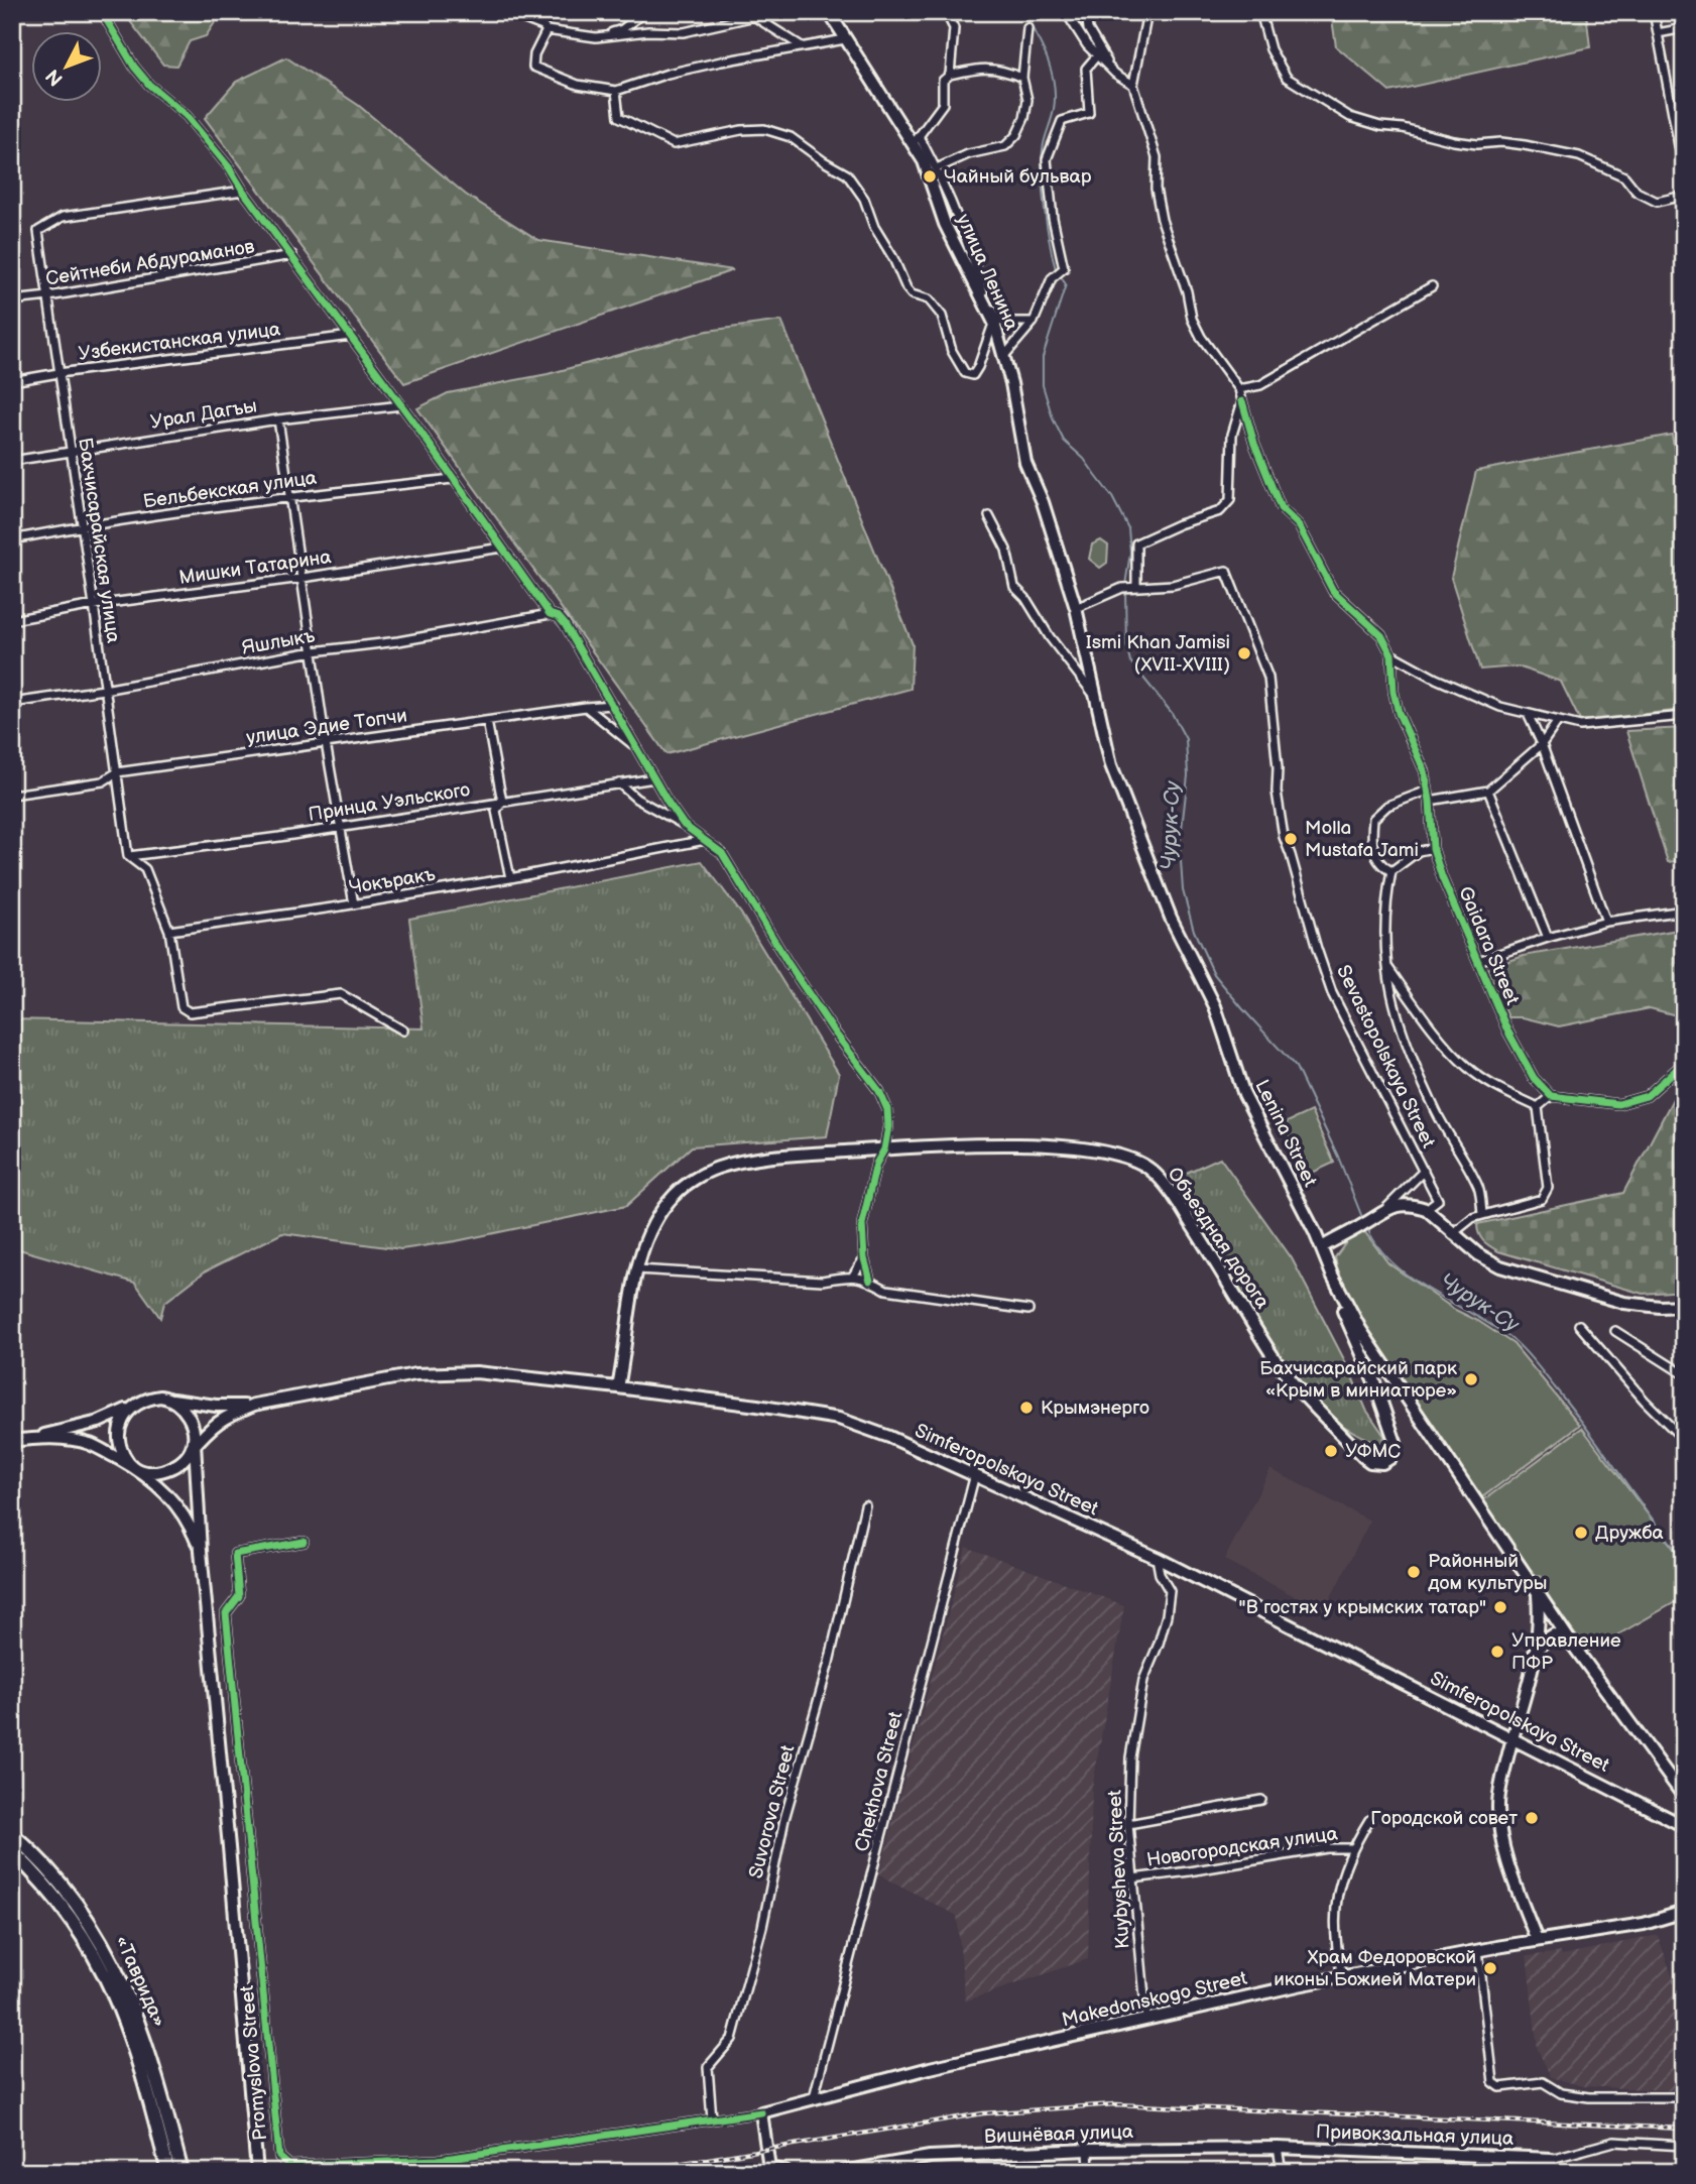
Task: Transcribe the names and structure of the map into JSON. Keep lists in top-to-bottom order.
{
  "streets": {
    "highway": ["«Таврида»"],
    "main road": [
      "улица Ленина",
      "Lenina Street",
      "Объездная дорога",
      "Simferopolskaya Street",
      "Makedonskogo Street",
      "Вишнёвая улица",
      "Привокзальная улица"
    ],
    "street": [
      "Сейтнеби Абдураманов",
      "Узбекистанская улица",
      "Урал Дагъы",
      "Бельбекская улица",
      "Бахчисарайская улица",
      "Мишки Татарина",
      "Яшлыкъ",
      "улица Эдие Топчи",
      "Принца Уэльского",
      "Чокъракъ",
      "Gaidara Street",
      "Sevastopolskaya Street",
      "Chekhova Street",
      "Suvorova Street",
      "Новогородская улица",
      "Kuybysheva Street",
      "Promyslova Street"
    ]
  },
  "crossings": [
    ["Сейтнеби Абдураманов", "Бахчисарайская улица"],
    ["улица Ленина", "Sevastopolskaya Street"],
    ["улица Ленина", "Lenina Street"],
    ["Узбекистанская улица", "Бахчисарайская улица"],
    ["Урал Дагъы", "Бахчисарайская улица"],
    ["Бельбекская улица", "Бахчисарайская улица"],
    ["Бахчисарайская улица", "Мишки Татарина"],
    ["Бахчисарайская улица", "Яшлыкъ"],
    ["Бахчисарайская улица", "улица Эдие Топчи"],
    ["Бахчисарайская улица", "Принца Уэльского"],
    ["Sevastopolskaya Street", "Lenina Street"],
    ["Lenina Street", "Объездная дорога"],
    ["Объездная дорога", "Simferopolskaya Street"],
    ["Simferopolskaya Street", "Chekhova Street"],
    ["Simferopolskaya Street", "Kuybysheva Street"],
    ["Chekhova Street", "Makedonskogo Street"],
    ["Suvorova Street", "Promyslova Street"],
    ["Новогородская улица", "Kuybysheva Street"],
    ["Новогородская улица", "Makedonskogo Street"],
    ["Kuybysheva Street", "Makedonskogo Street"],
    ["Makedonskogo Street", "Promyslova Street"],
    ["Вишнёвая улица", "Привокзальная улица"]
  ],
  "water": ["Чурук-Су"],
  "places": [
    "Чайный бульвар",
    "Ismi Khan Jamisi (XVII-XVIII)",
    "Molla Mustafa Jami",
    "Бахчисарайский парк «Крым в миниатюре»",
    "Крымэнерго",
    "УФМС",
    "Дружба",
    "Районный дом культуры",
    "\"В гостях у крымских татар\"",
    "Управление ПФР",
    "Городской совет",
    "Xрам Федоровской иконы Божией Матери"
  ],
  "north": "bottom left"
}
